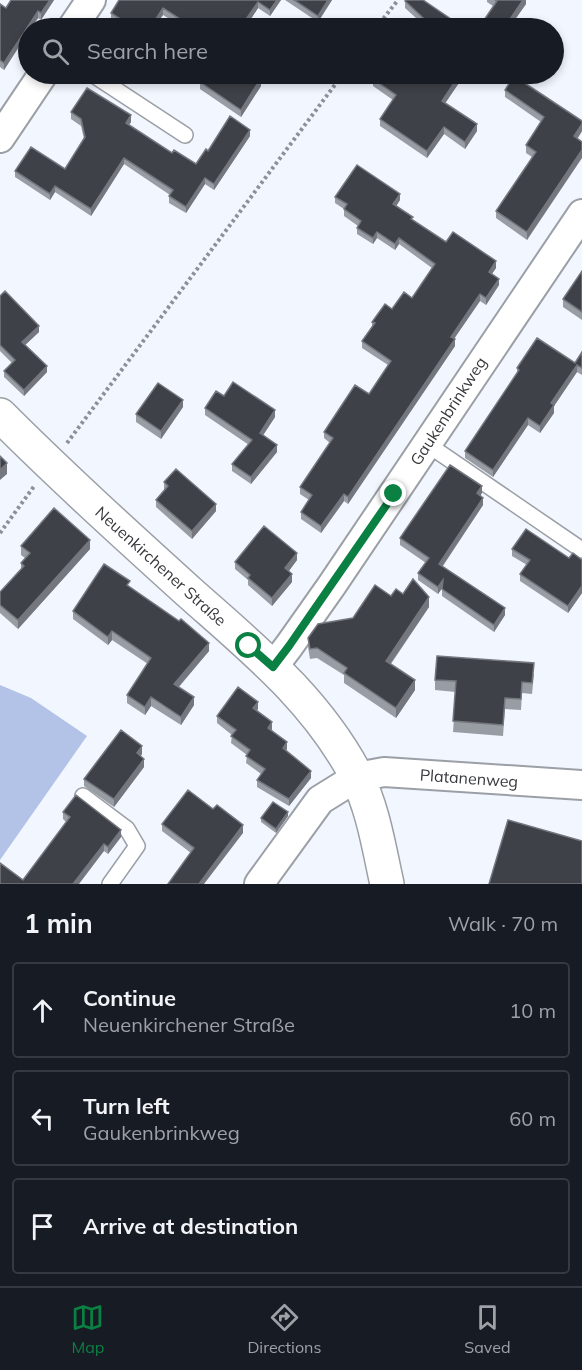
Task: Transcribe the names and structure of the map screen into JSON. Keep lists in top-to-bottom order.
{
  "streets": {
    "main road": ["Neuenkirchener Straße"],
    "street": ["Gaukenbrinkweg", "Platanenweg"]
  },
  "crossings": [
    ["Gaukenbrinkweg", "Neuenkirchener Straße"],
    ["Neuenkirchener Straße", "Platanenweg"]
  ],
  "page": {
    "search": "Search here",
    "heading": ["1 min", "Walk · 70 m"],
    "list": [
      ["Continue", "Neuenkirchener Straße", "10 m"],
      ["Turn left", "Gaukenbrinkweg", "60 m"],
      "Arrive at destination"
    ],
    "nav": ["Map", "Directions", "Saved"]
  }
}
